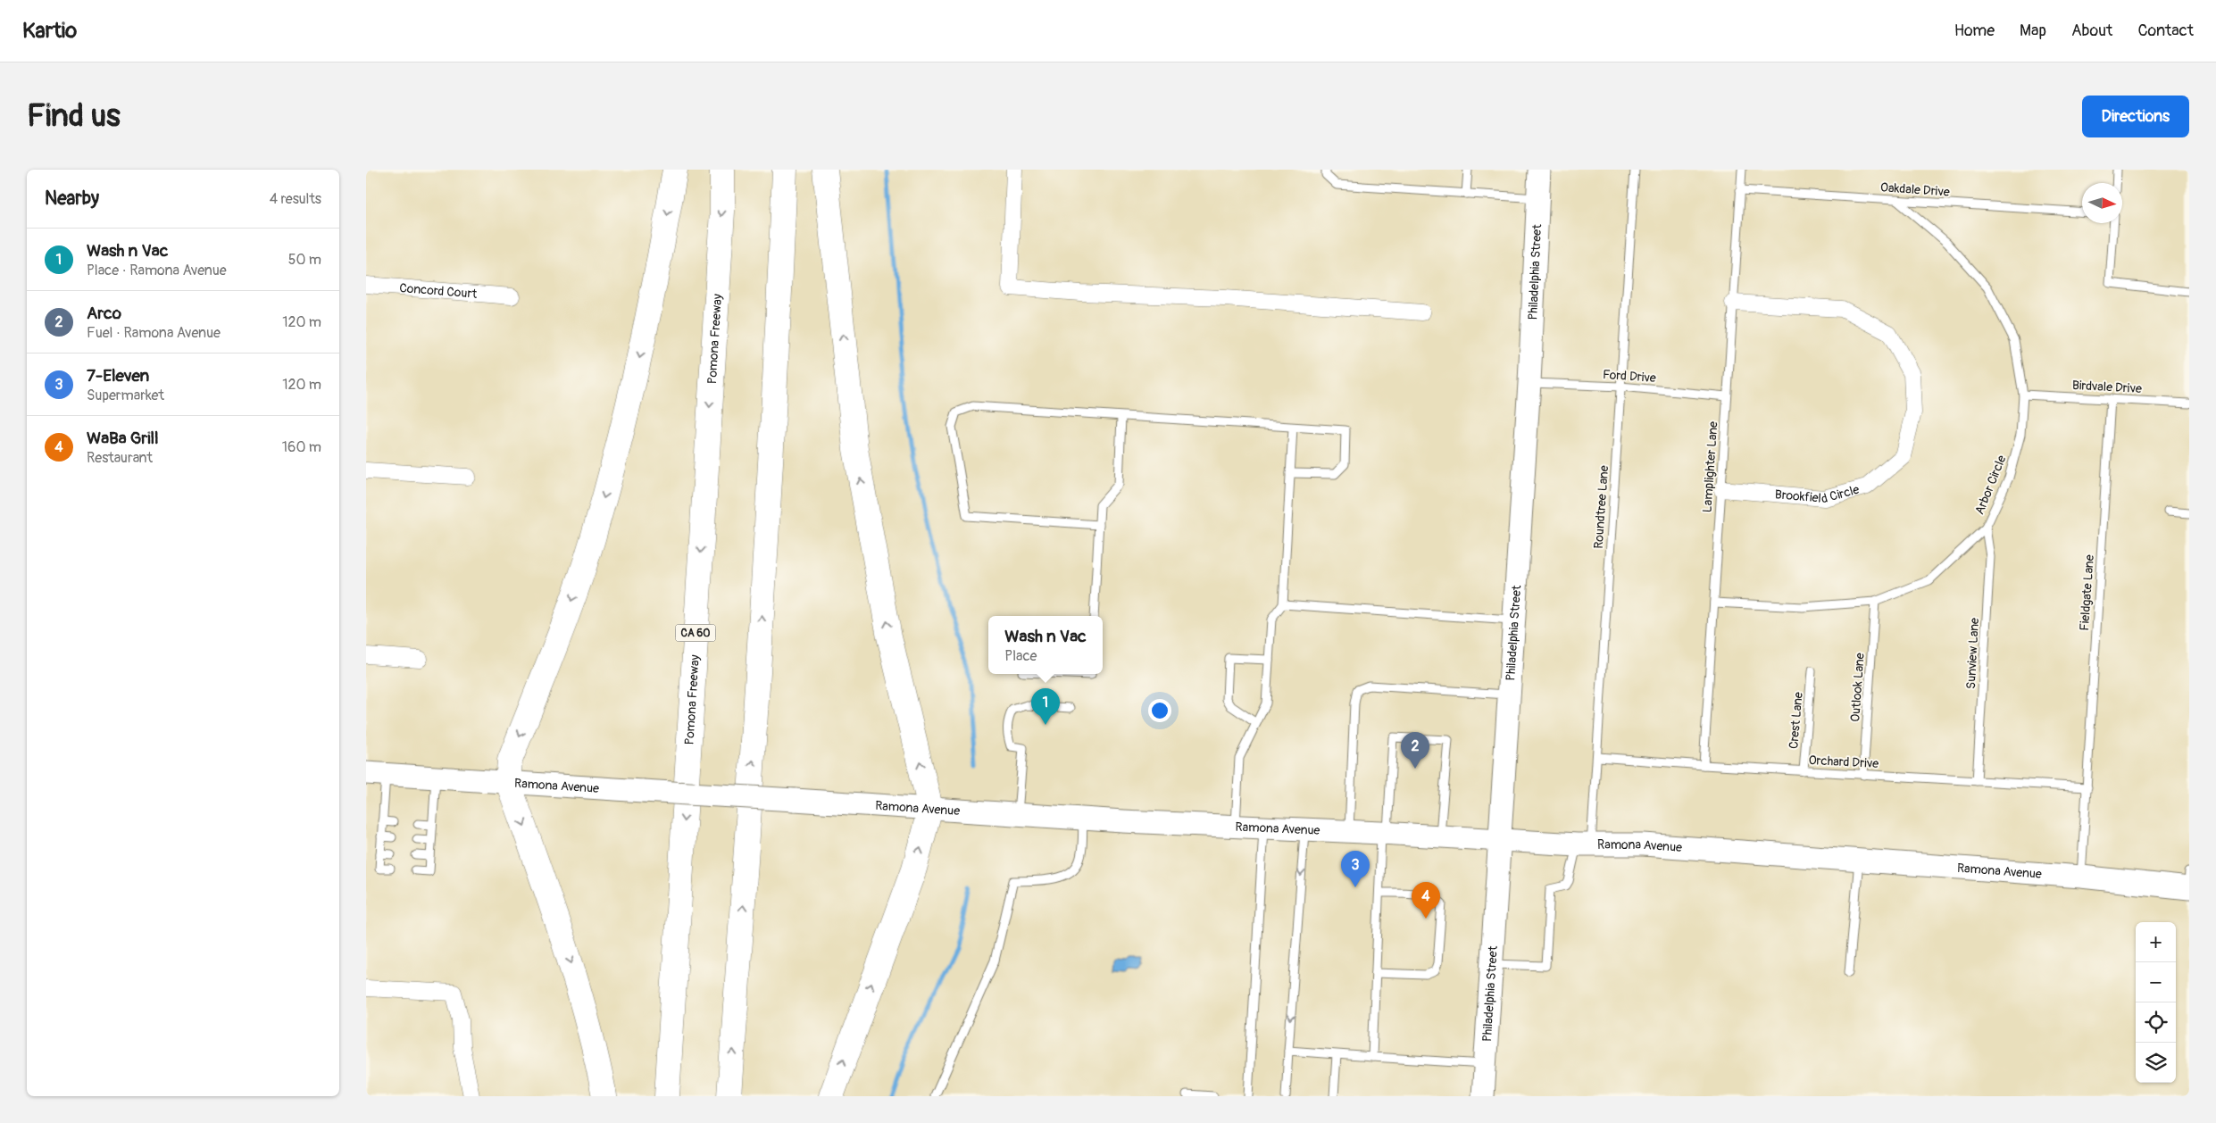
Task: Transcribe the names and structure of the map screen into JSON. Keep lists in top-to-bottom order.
{
  "streets": {
    "highway": ["Pomona Freeway", "CA 60"],
    "main road": ["Philadelphia Street", "Ramona Avenue"],
    "street": ["Concord Court", "Brookfield Circle"],
    "lane": [
      "Oakdale Drive",
      "Ford Drive",
      "Birdvale Drive",
      "Lamplighter Lane",
      "Arbor Circle",
      "Roundtree Lane",
      "Fieldgate Lane",
      "Sunview Lane",
      "Outlook Lane",
      "Crest Lane",
      "Orchard Drive"
    ]
  },
  "crossings": [
    ["Oakdale Drive", "Lamplighter Lane"],
    ["Oakdale Drive", "Arbor Circle"],
    ["Philadelphia Street", "Ford Drive"],
    ["Philadelphia Street", "Roundtree Lane"],
    ["Philadelphia Street", "Ramona Avenue"],
    ["Ford Drive", "Lamplighter Lane"],
    ["Ford Drive", "Roundtree Lane"],
    ["Birdvale Drive", "Arbor Circle"],
    ["Birdvale Drive", "Fieldgate Lane"],
    ["Lamplighter Lane", "Arbor Circle"],
    ["Lamplighter Lane", "Brookfield Circle"],
    ["Lamplighter Lane", "Orchard Drive"],
    ["Arbor Circle", "Sunview Lane"],
    ["Arbor Circle", "Outlook Lane"],
    ["Roundtree Lane", "Orchard Drive"],
    ["Roundtree Lane", "Ramona Avenue"],
    ["Fieldgate Lane", "Orchard Drive"],
    ["Fieldgate Lane", "Ramona Avenue"],
    ["Sunview Lane", "Orchard Drive"],
    ["Outlook Lane", "Orchard Drive"],
    ["Crest Lane", "Orchard Drive"]
  ],
  "north": "right",
  "page": {
    "header": "Kartio",
    "nav": [
      "Home",
      "Map",
      "About",
      "Contact"
    ],
    "buttons": "Directions",
    "title": "Find us",
    "heading": ["Nearby", "4 results"],
    "list": [
      {
        "mark": "1",
        "name": "Wash n Vac",
        "note": "Place · Ramona Avenue",
        "value": "50 m"
      },
      {
        "mark": "2",
        "name": "Arco",
        "note": "Fuel · Ramona Avenue",
        "value": "120 m"
      },
      {
        "mark": "3",
        "name": "7-Eleven",
        "note": "Supermarket",
        "value": "120 m"
      },
      {
        "mark": "4",
        "name": "WaBa Grill",
        "note": "Restaurant",
        "value": "160 m"
      }
    ],
    "popup": ["Wash n Vac", "Place"],
    "pins": [
      "1",
      "2",
      "3",
      "4"
    ],
    "map_buttons": ["+", "−"]
  }
}
